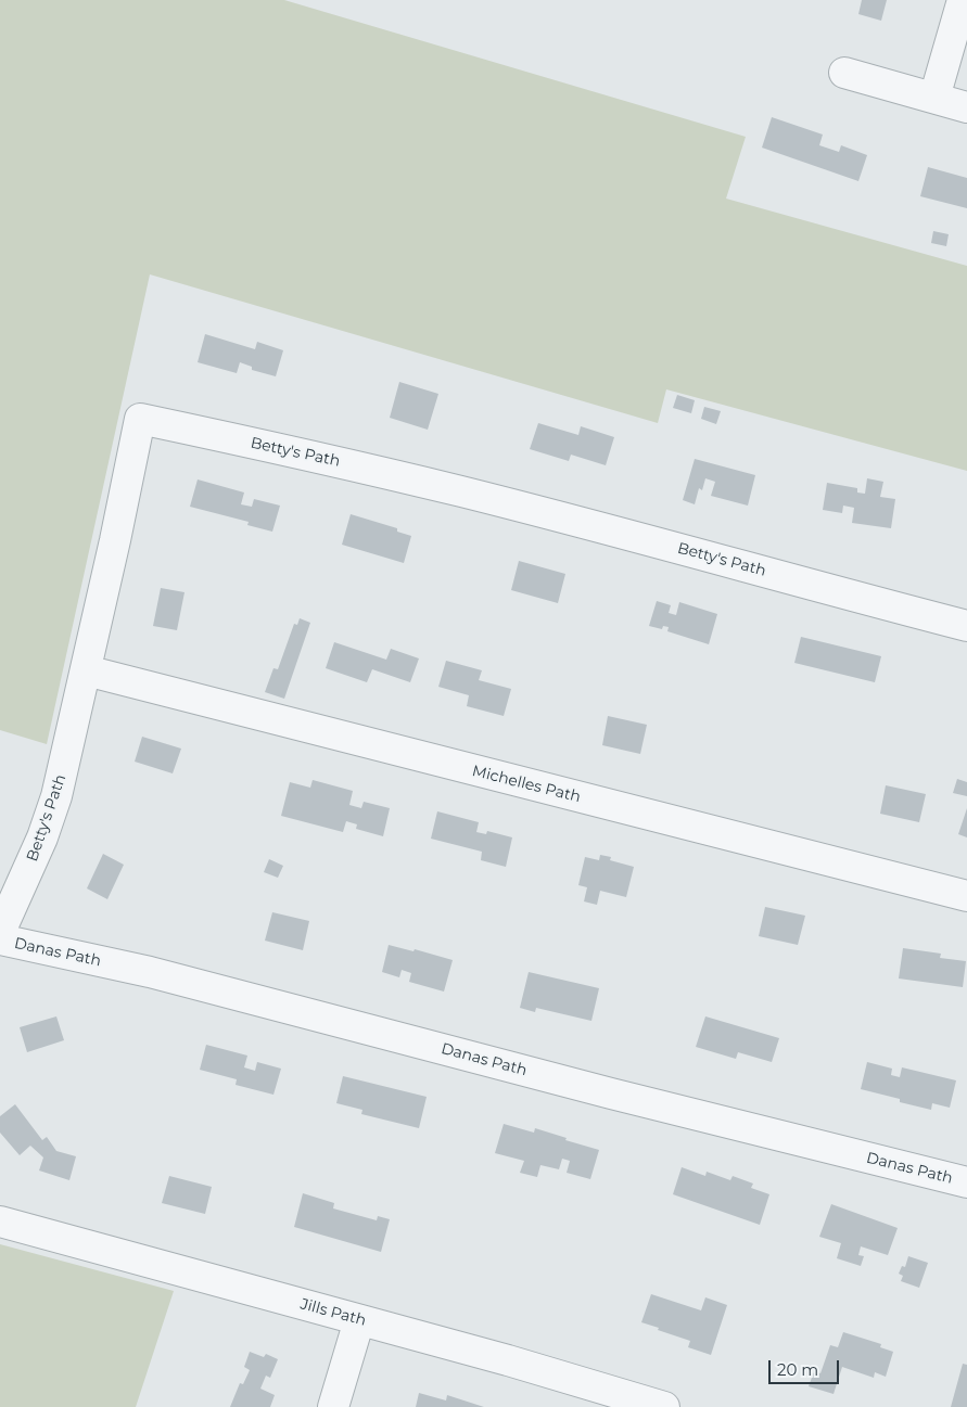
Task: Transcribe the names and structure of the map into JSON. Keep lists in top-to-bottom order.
{
  "streets": {
    "street": [
      "Betty's Path",
      "Michelles Path",
      "Danas Path",
      "Jills Path"
    ]
  },
  "crossings": [
    ["Betty's Path", "Michelles Path"]
  ],
  "scale_bar": "20 m"
}
